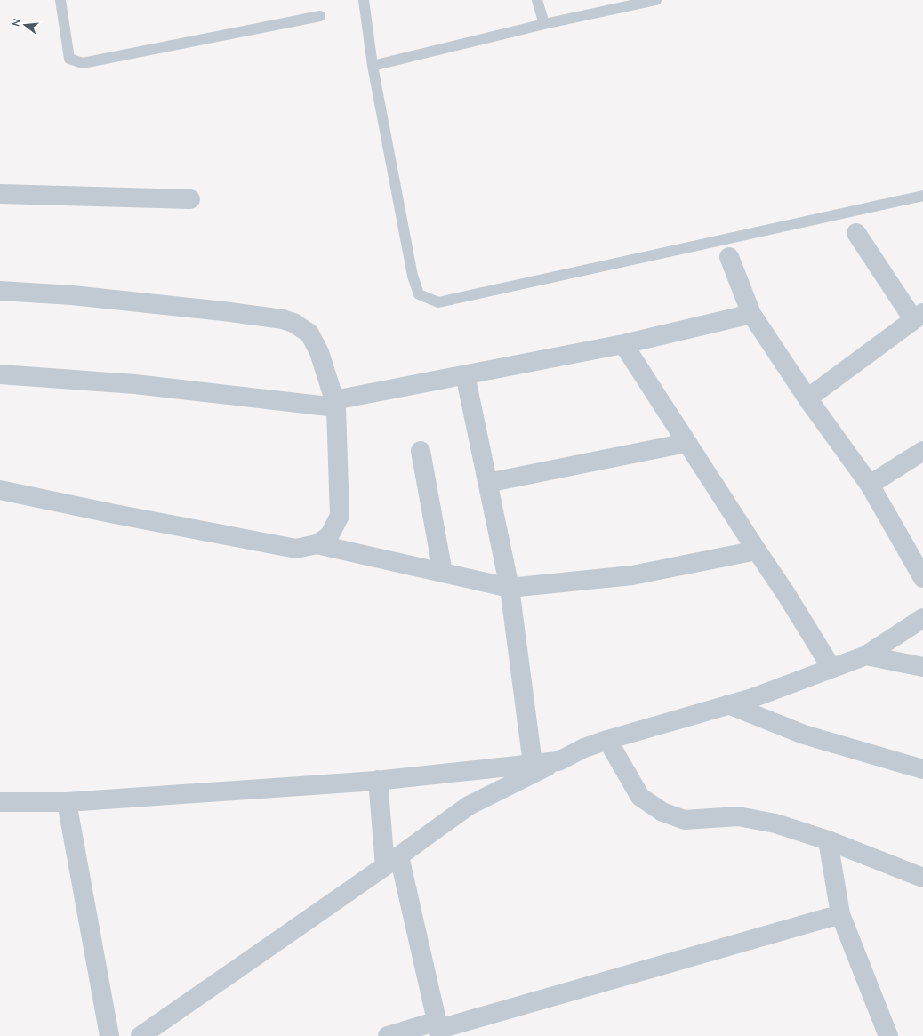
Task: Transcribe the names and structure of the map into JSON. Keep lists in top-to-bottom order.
{
  "north": "left"
}
